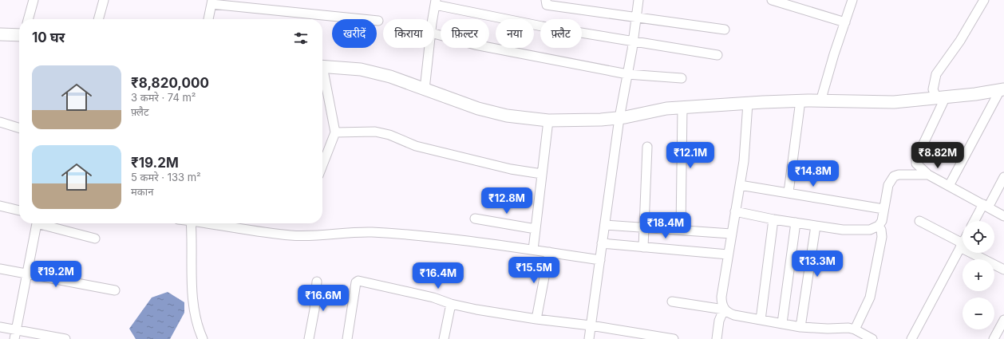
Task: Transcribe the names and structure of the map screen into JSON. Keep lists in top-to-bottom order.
{
  "page": {
    "chip": [
      "खरीदें",
      "किराया",
      "फ़िल्टर",
      "नया",
      "फ़्लैट"
    ],
    "heading": "10 घर",
    "list": [
      {
        "name": "₹8,820,000",
        "note": "3 कमरे · 74 m² · फ़्लैट"
      },
      {
        "name": "₹19.2M",
        "note": "5 कमरे · 133 m² · मकान"
      }
    ],
    "price": [
      "₹12.1M",
      "₹8.82M",
      "₹14.8M",
      "₹12.8M",
      "₹18.4M",
      "₹13.3M",
      "₹15.5M",
      "₹19.2M",
      "₹16.4M",
      "₹16.6M"
    ],
    "map_buttons": ["+", "−"]
  }
}
